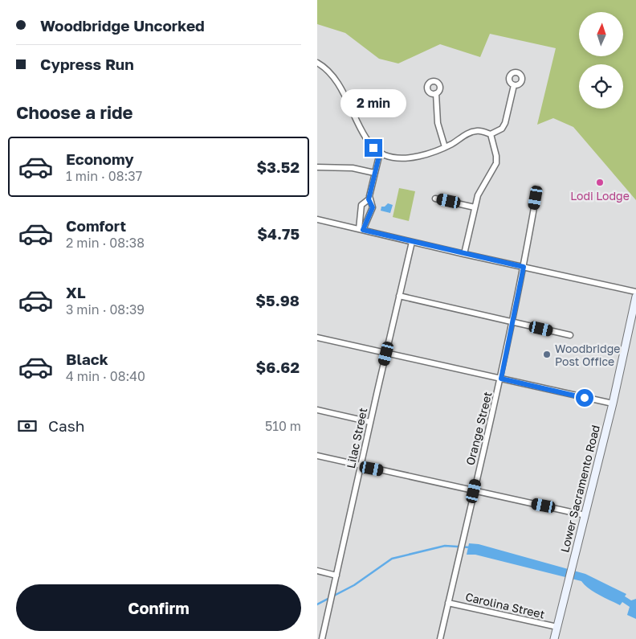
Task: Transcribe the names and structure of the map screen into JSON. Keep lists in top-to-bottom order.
{
  "streets": {
    "main road": ["Lower Sacramento Road"],
    "street": ["Orange Street", "Lilac Street", "Carolina Street"]
  },
  "crossings": [
    ["Orange Street", "Carolina Street"],
    ["Lower Sacramento Road", "Carolina Street"]
  ],
  "places": ["Lodi Lodge", "Woodbridge Post Office"],
  "north": "top",
  "page": {
    "banner": ["Woodbridge Uncorked", "Cypress Run"],
    "heading": "Choose a ride",
    "bubble": "2 min",
    "list": [
      {
        "name": "Economy",
        "note": "1 min · 08:37",
        "value": "$3.52"
      },
      {
        "name": "Comfort",
        "note": "2 min · 08:38",
        "value": "$4.75"
      },
      {
        "name": "XL",
        "note": "3 min · 08:39",
        "value": "$5.98"
      },
      {
        "name": "Black",
        "note": "4 min · 08:40",
        "value": "$6.62"
      }
    ],
    "pay": ["Cash", "510 m"],
    "buttons": "Confirm"
  }
}
